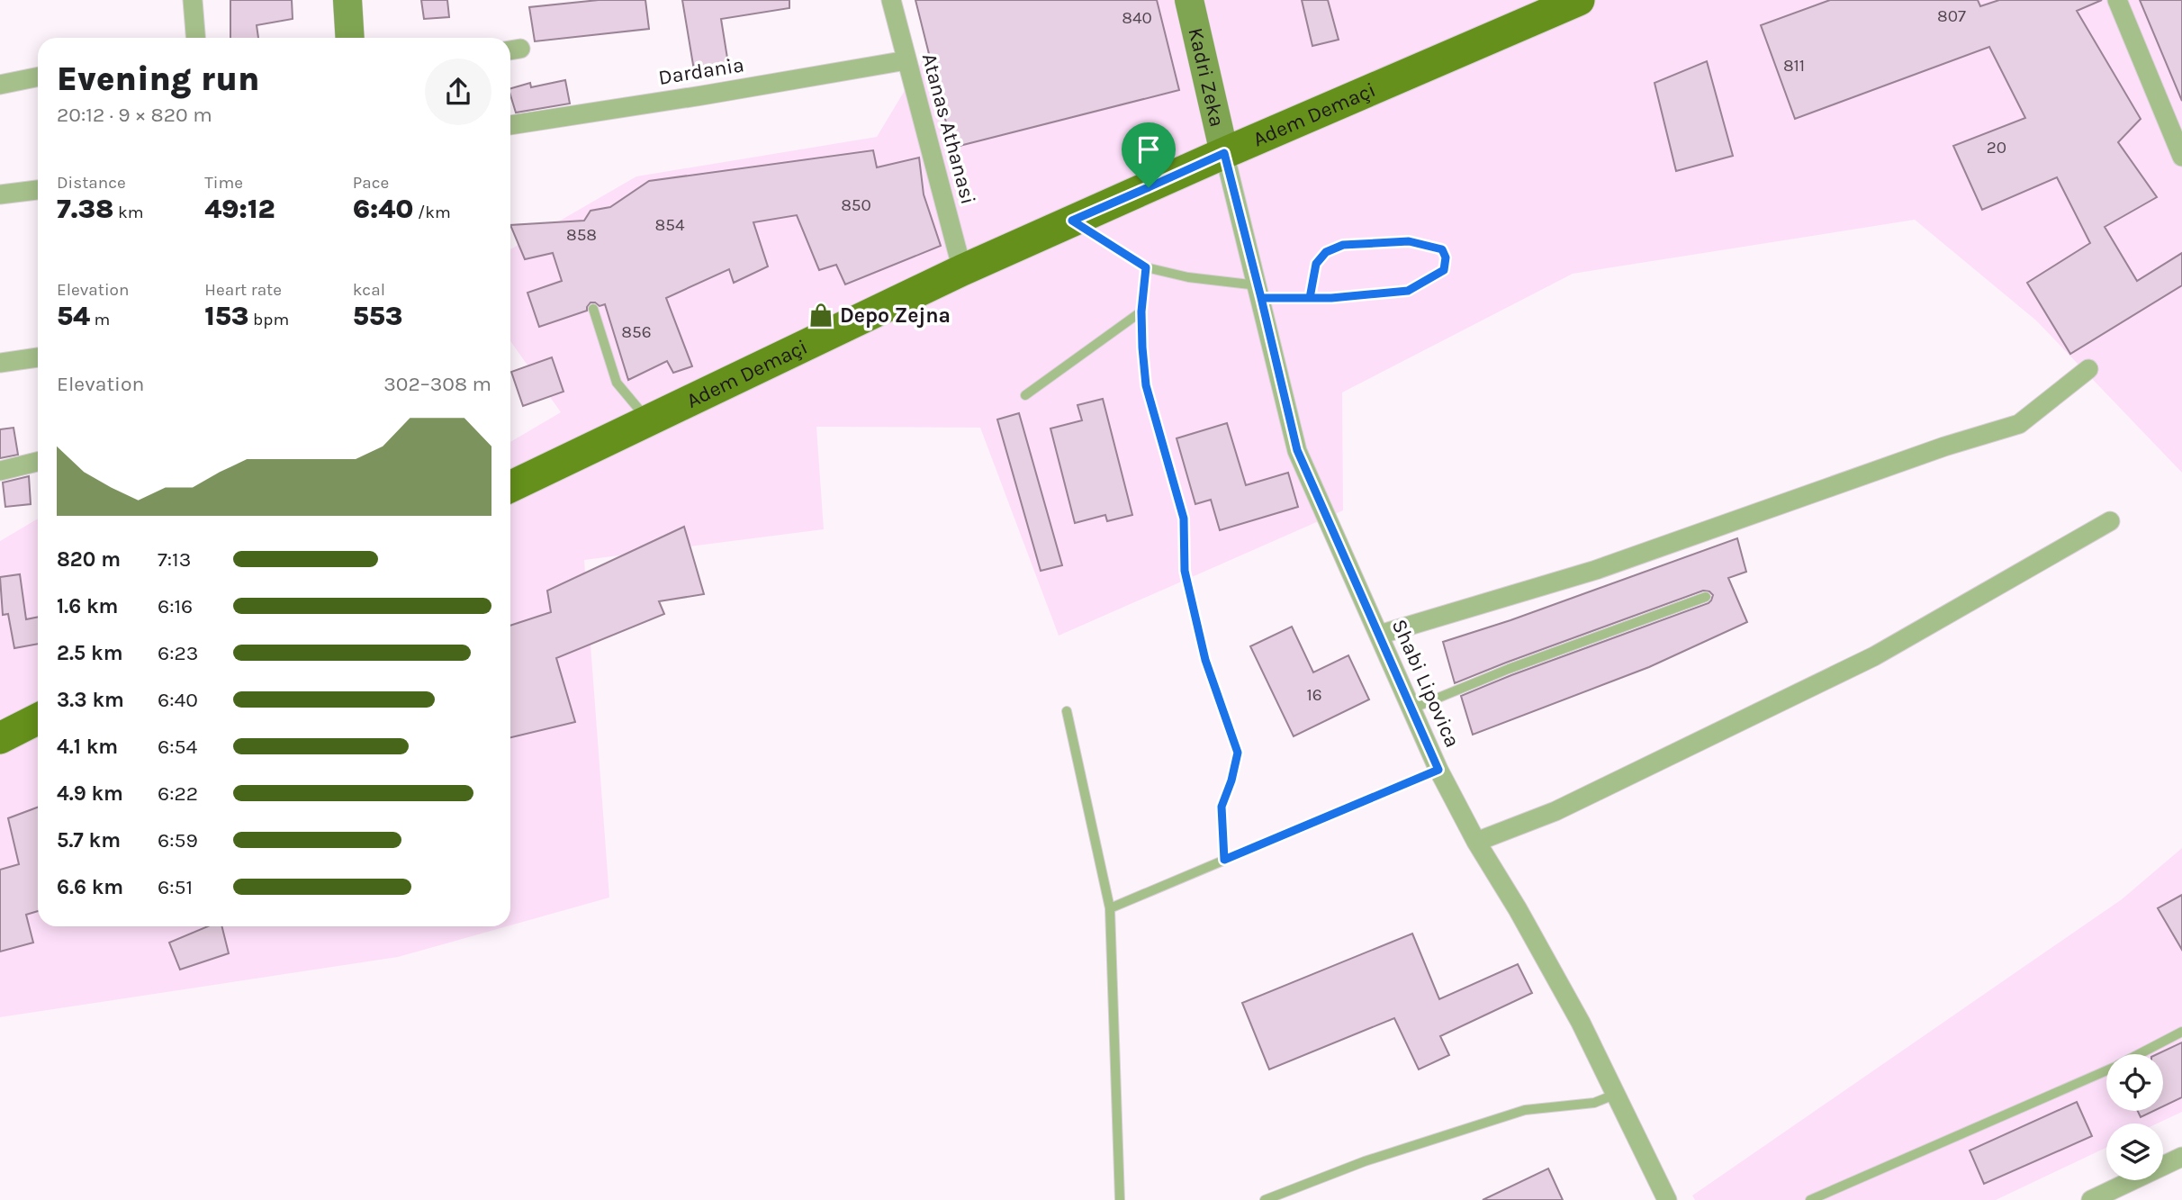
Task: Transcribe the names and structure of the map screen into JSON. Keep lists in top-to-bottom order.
{
  "streets": {
    "main road": ["Adem Demaçi"],
    "street": [
      "Dardania",
      "Kadri Zeka",
      "Atanas Athanasi",
      "Shabi Lipovica"
    ]
  },
  "crossings": [
    ["Dardania", "Atanas Athanasi"],
    ["Kadri Zeka", "Adem Demaçi"],
    ["Kadri Zeka", "Shabi Lipovica"],
    ["Adem Demaçi", "Atanas Athanasi"],
    ["Adem Demaçi", "Shabi Lipovica"]
  ],
  "places": {
    "shop": ["Depo Zejna"]
  },
  "house_numbers": [
    "807",
    "840",
    "811",
    "20",
    "850",
    "854",
    "858",
    "856",
    "16"
  ],
  "page": {
    "heading": ["Evening run", "20:12 · 9 × 820 m"],
    "stats": [
      ["Distance", "7.38 km"],
      ["Time", "49:12"],
      ["Pace", "6:40 /km"],
      ["Elevation", "54 m"],
      ["Heart rate", "153 bpm"],
      ["kcal", "553"]
    ],
    "chart": ["Elevation", "302–308 m"],
    "list": [
      {
        "name": "820 m",
        "note": "7:13"
      },
      {
        "name": "1.6 km",
        "note": "6:16"
      },
      {
        "name": "2.5 km",
        "note": "6:23"
      },
      {
        "name": "3.3 km",
        "note": "6:40"
      },
      {
        "name": "4.1 km",
        "note": "6:54"
      },
      {
        "name": "4.9 km",
        "note": "6:22"
      },
      {
        "name": "5.7 km",
        "note": "6:59"
      },
      {
        "name": "6.6 km",
        "note": "6:51"
      }
    ]
  }
}
